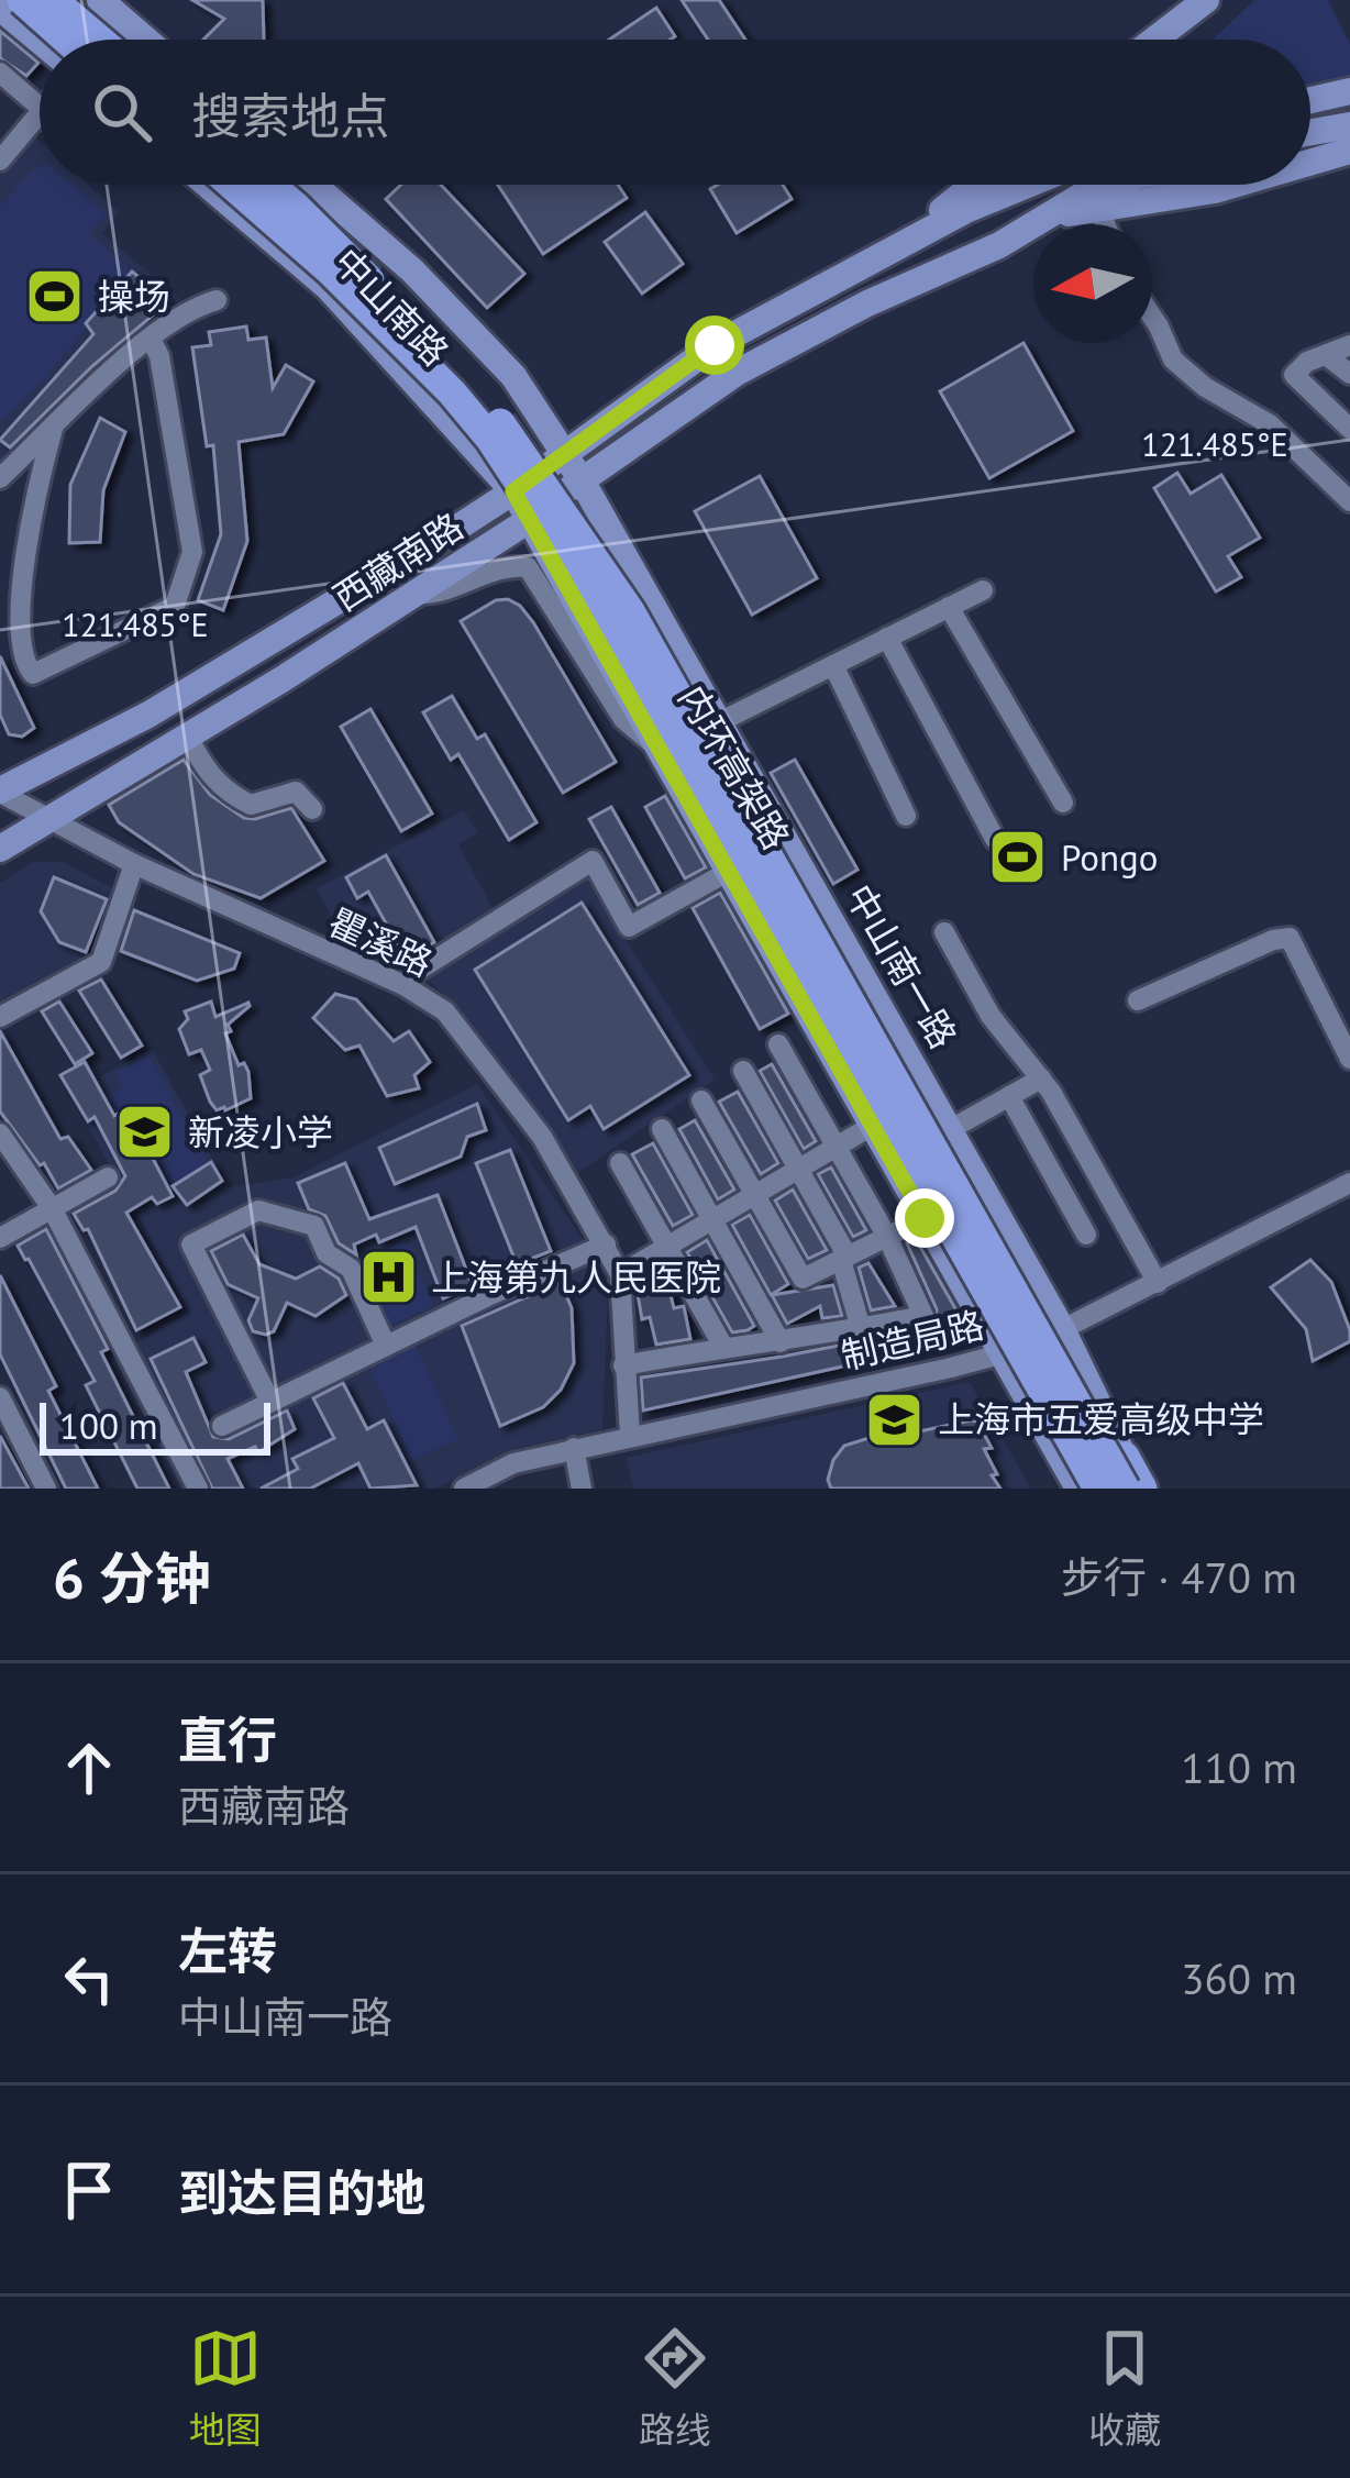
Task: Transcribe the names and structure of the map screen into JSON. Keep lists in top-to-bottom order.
{
  "streets": {
    "highway": ["内环高架路"],
    "main road": ["中山南路", "西藏南路", "中山南一路"],
    "street": ["瞿溪路", "制造局路"]
  },
  "crossings": [
    ["中山南路", "西藏南路"],
    ["中山南路", "中山南一路"],
    ["西藏南路", "瞿溪路"],
    ["西藏南路", "中山南一路"],
    ["瞿溪路", "制造局路"],
    ["中山南一路", "制造局路"]
  ],
  "places": {
    "sports": ["操场", "Pongo"],
    "school or university": ["新凌小学", "上海市五爱高级中学"],
    "hospital": ["上海第九人民医院"]
  },
  "scale_bar": "100 m",
  "north": "left",
  "page": {
    "search": "搜索地点",
    "scale": "100 m",
    "heading": ["6 分钟", "步行 · 470 m"],
    "list": [
      ["直行", "西藏南路", "110 m"],
      ["左转", "中山南一路", "360 m"],
      "到达目的地"
    ],
    "nav": ["地图", "路线", "收藏"]
  },
  "coordinates": ["121.485°E"]
}
